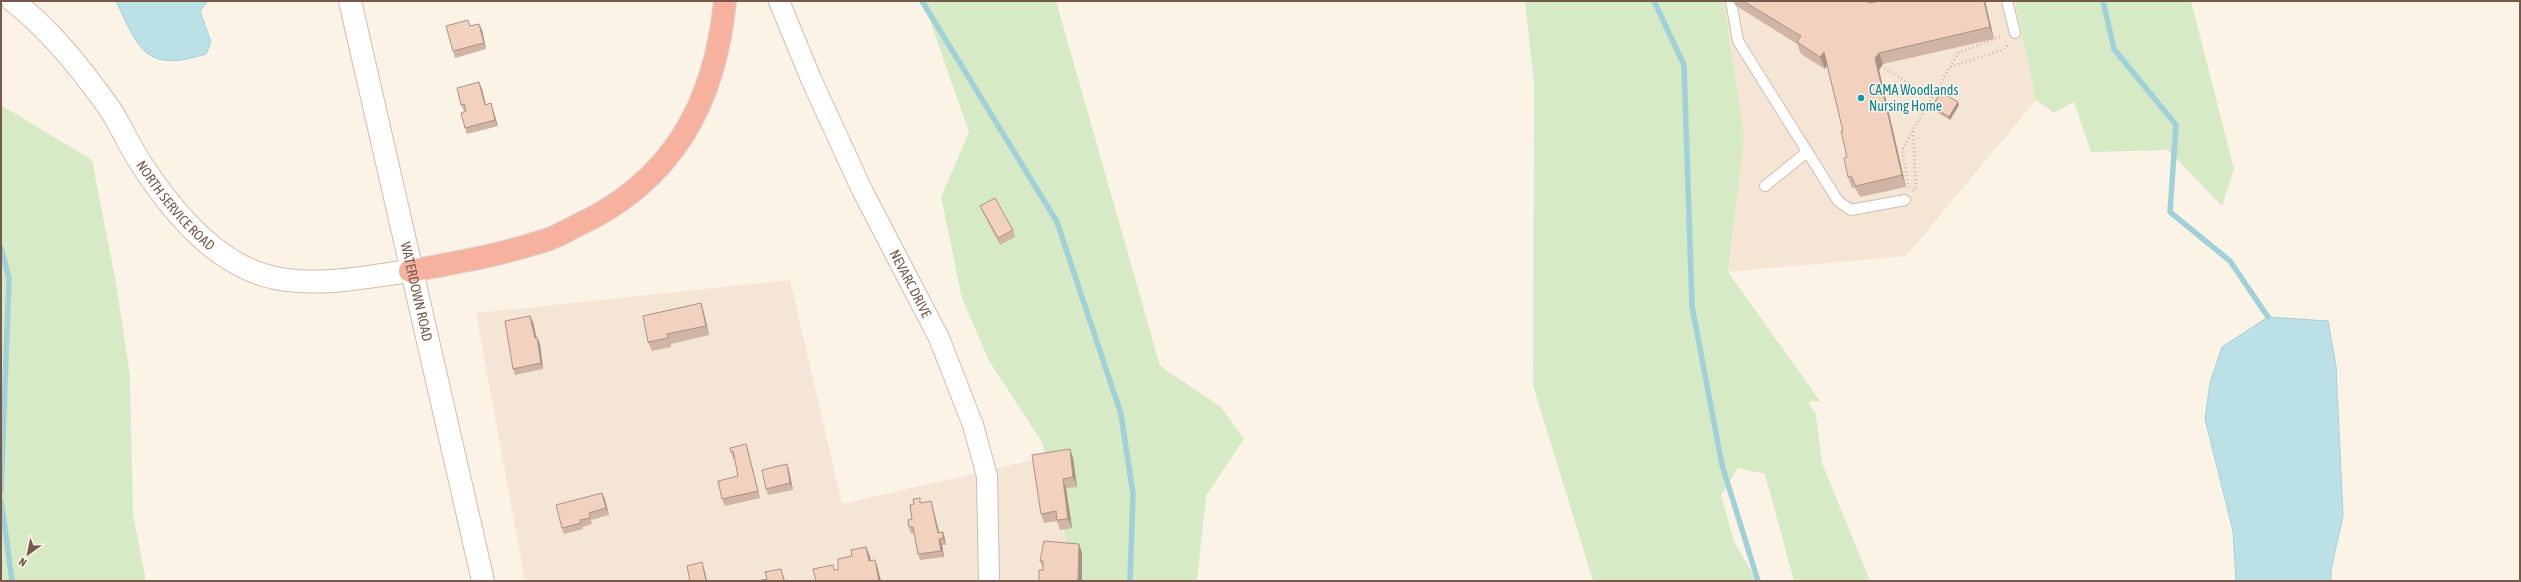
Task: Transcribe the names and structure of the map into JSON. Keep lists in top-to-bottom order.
{
  "streets": {
    "main road": ["NORTH SERVICE ROAD", "WATERDOWN ROAD"],
    "street": ["NEVARC DRIVE"]
  },
  "crossings": [
    ["NORTH SERVICE ROAD", "WATERDOWN ROAD"]
  ],
  "places": ["CAMA Woodlands Nursing Home"],
  "north": "bottom left"
}
